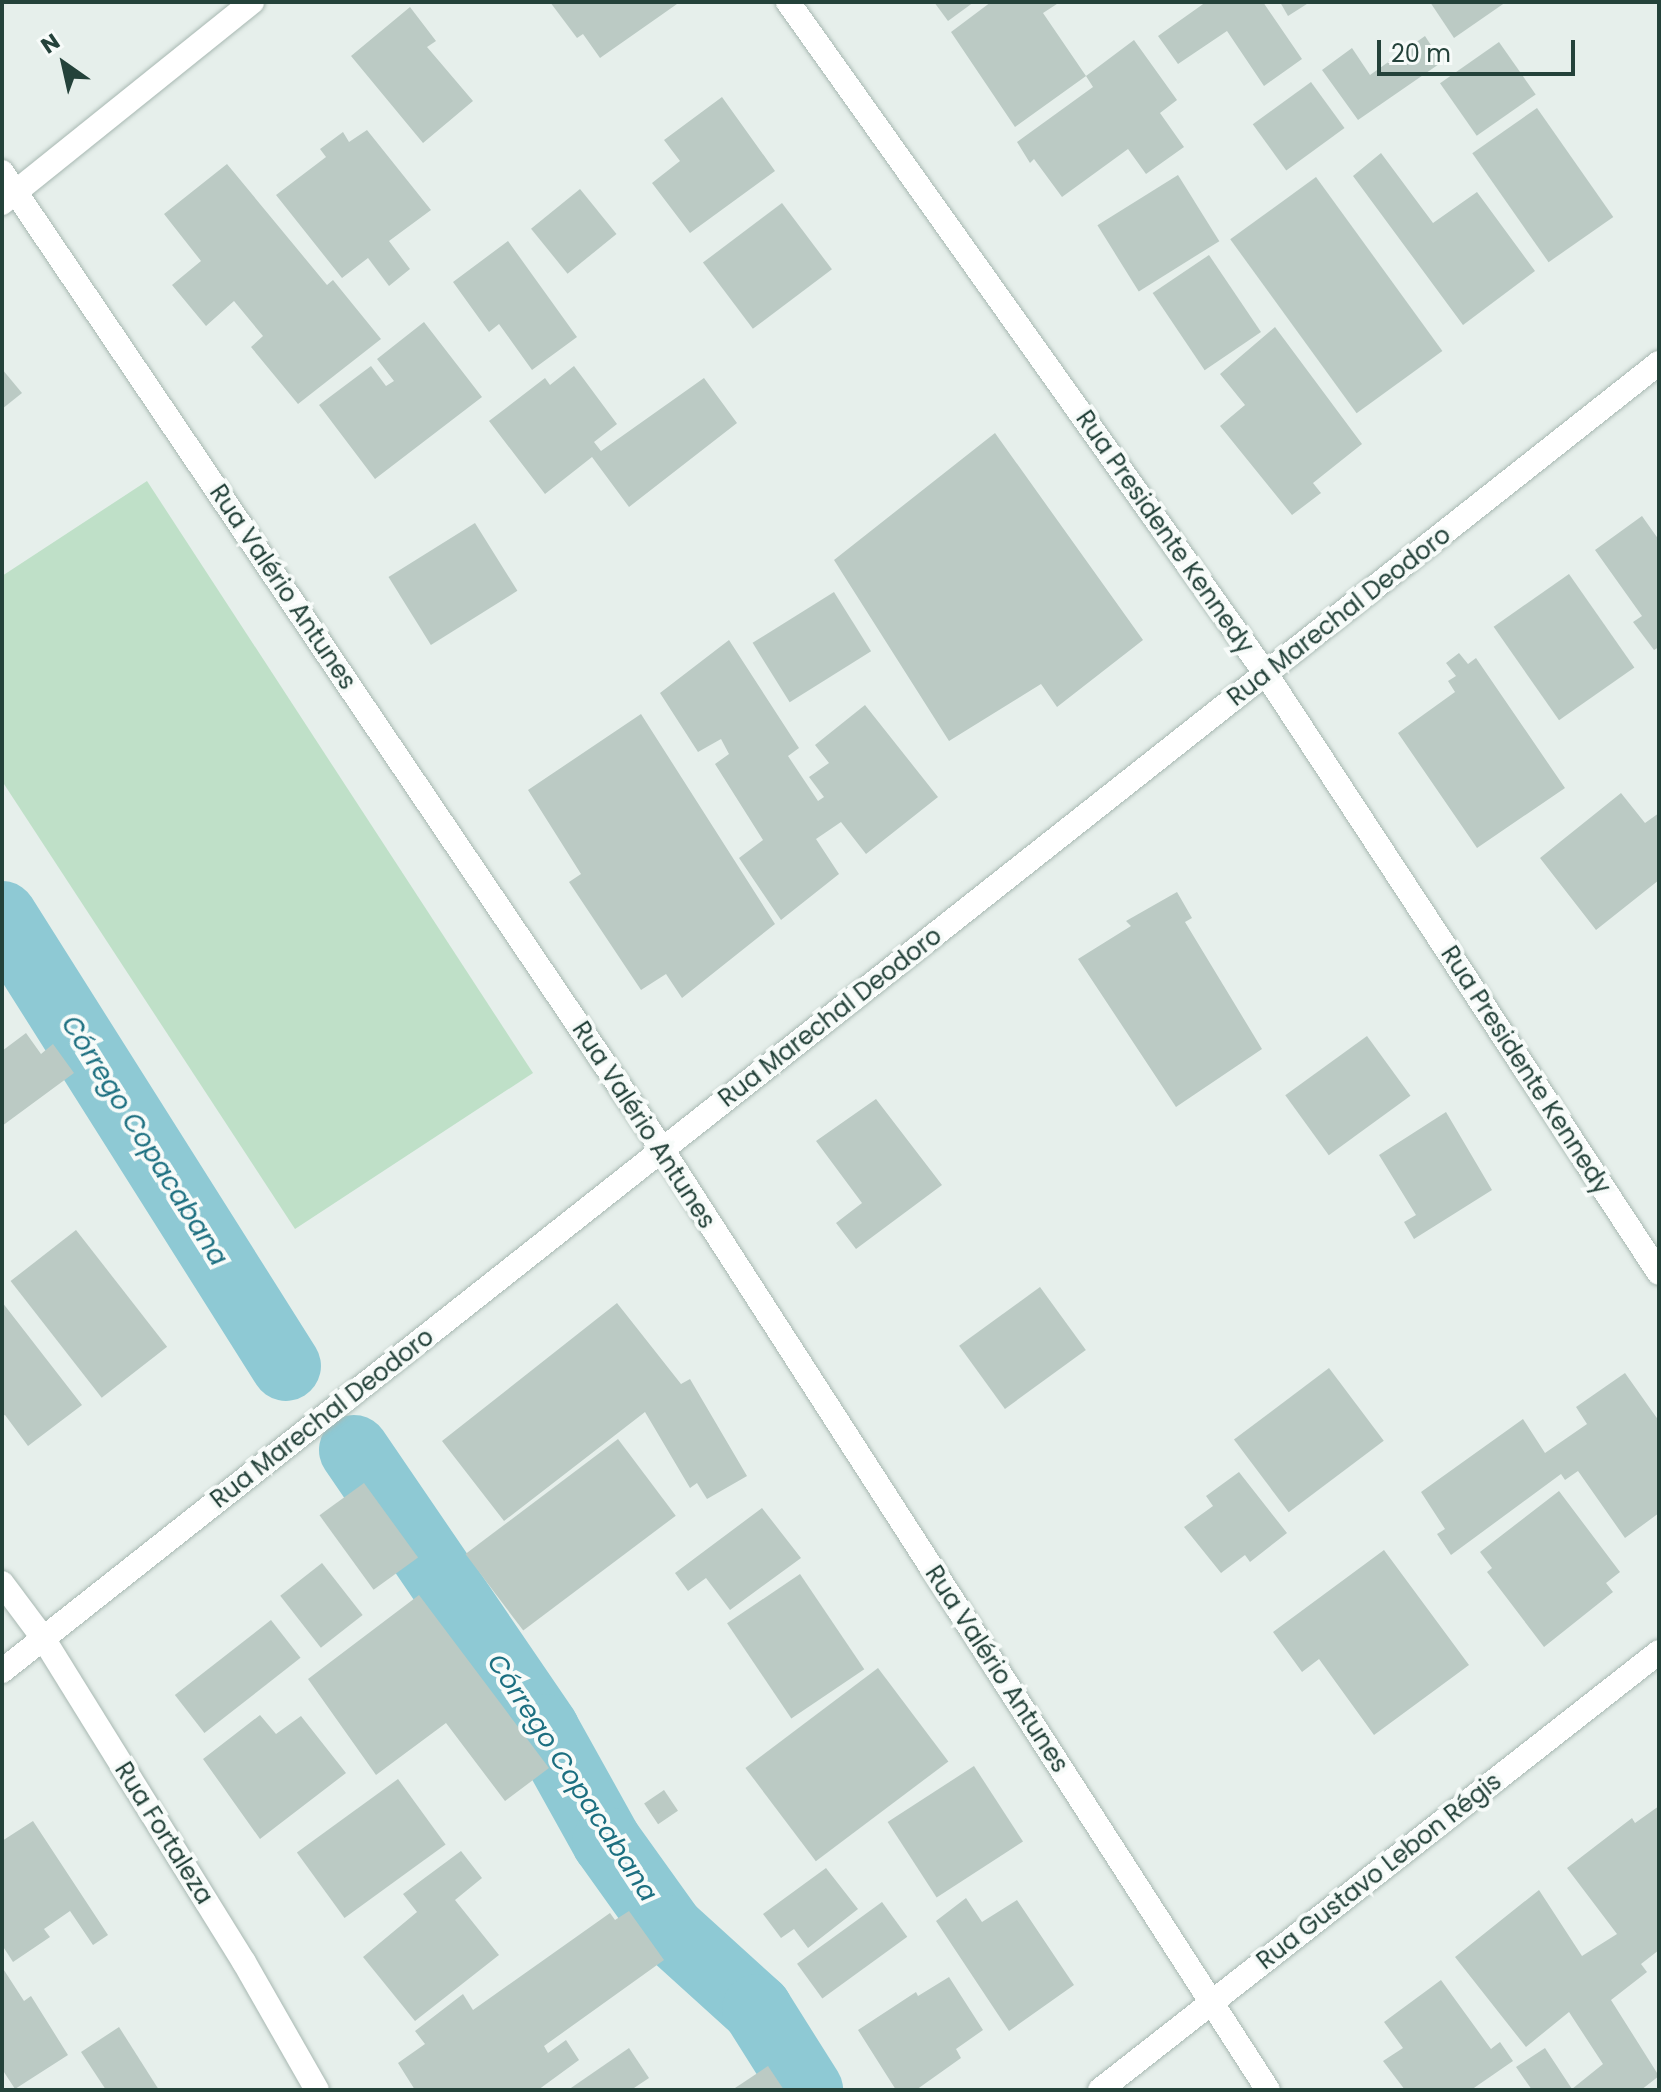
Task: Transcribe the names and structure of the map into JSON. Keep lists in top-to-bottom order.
{
  "streets": {
    "street": [
      "Rua Presidente Kennedy",
      "Rua Valério Antunes",
      "Rua Marechal Deodoro",
      "Rua Fortaleza",
      "Rua Gustavo Lebon Régis"
    ]
  },
  "crossings": [
    ["Rua Presidente Kennedy", "Rua Marechal Deodoro"],
    ["Rua Valério Antunes", "Rua Marechal Deodoro"],
    ["Rua Valério Antunes", "Rua Gustavo Lebon Régis"],
    ["Rua Marechal Deodoro", "Rua Fortaleza"]
  ],
  "water": ["Córrego Copacabana"],
  "scale_bar": "20 m",
  "north": "top left"
}
